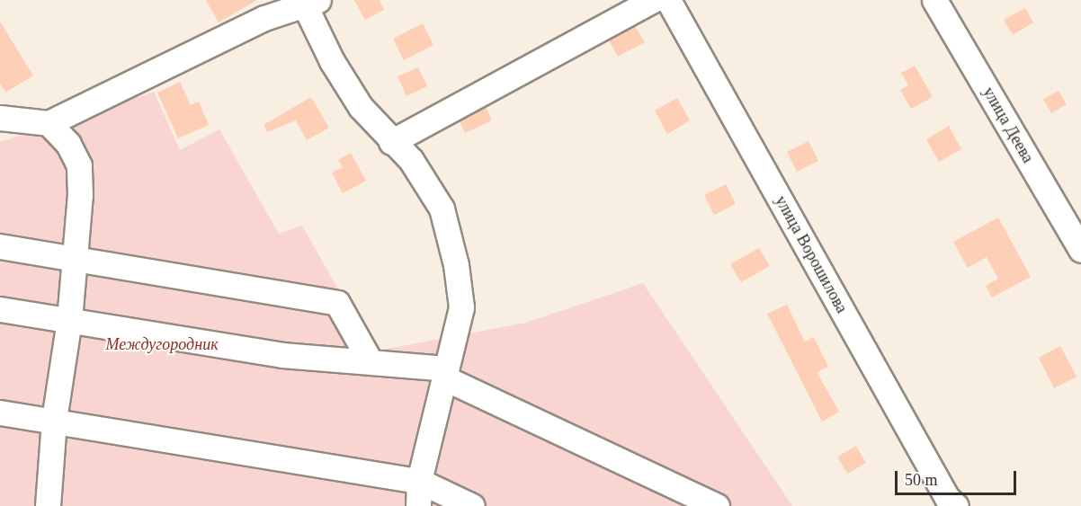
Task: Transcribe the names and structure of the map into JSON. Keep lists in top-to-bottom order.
{
  "streets": {
    "street": ["улица Деева", "улица Ворошилова"]
  },
  "parks": ["Междугородник"],
  "scale_bar": "50 m"
}
